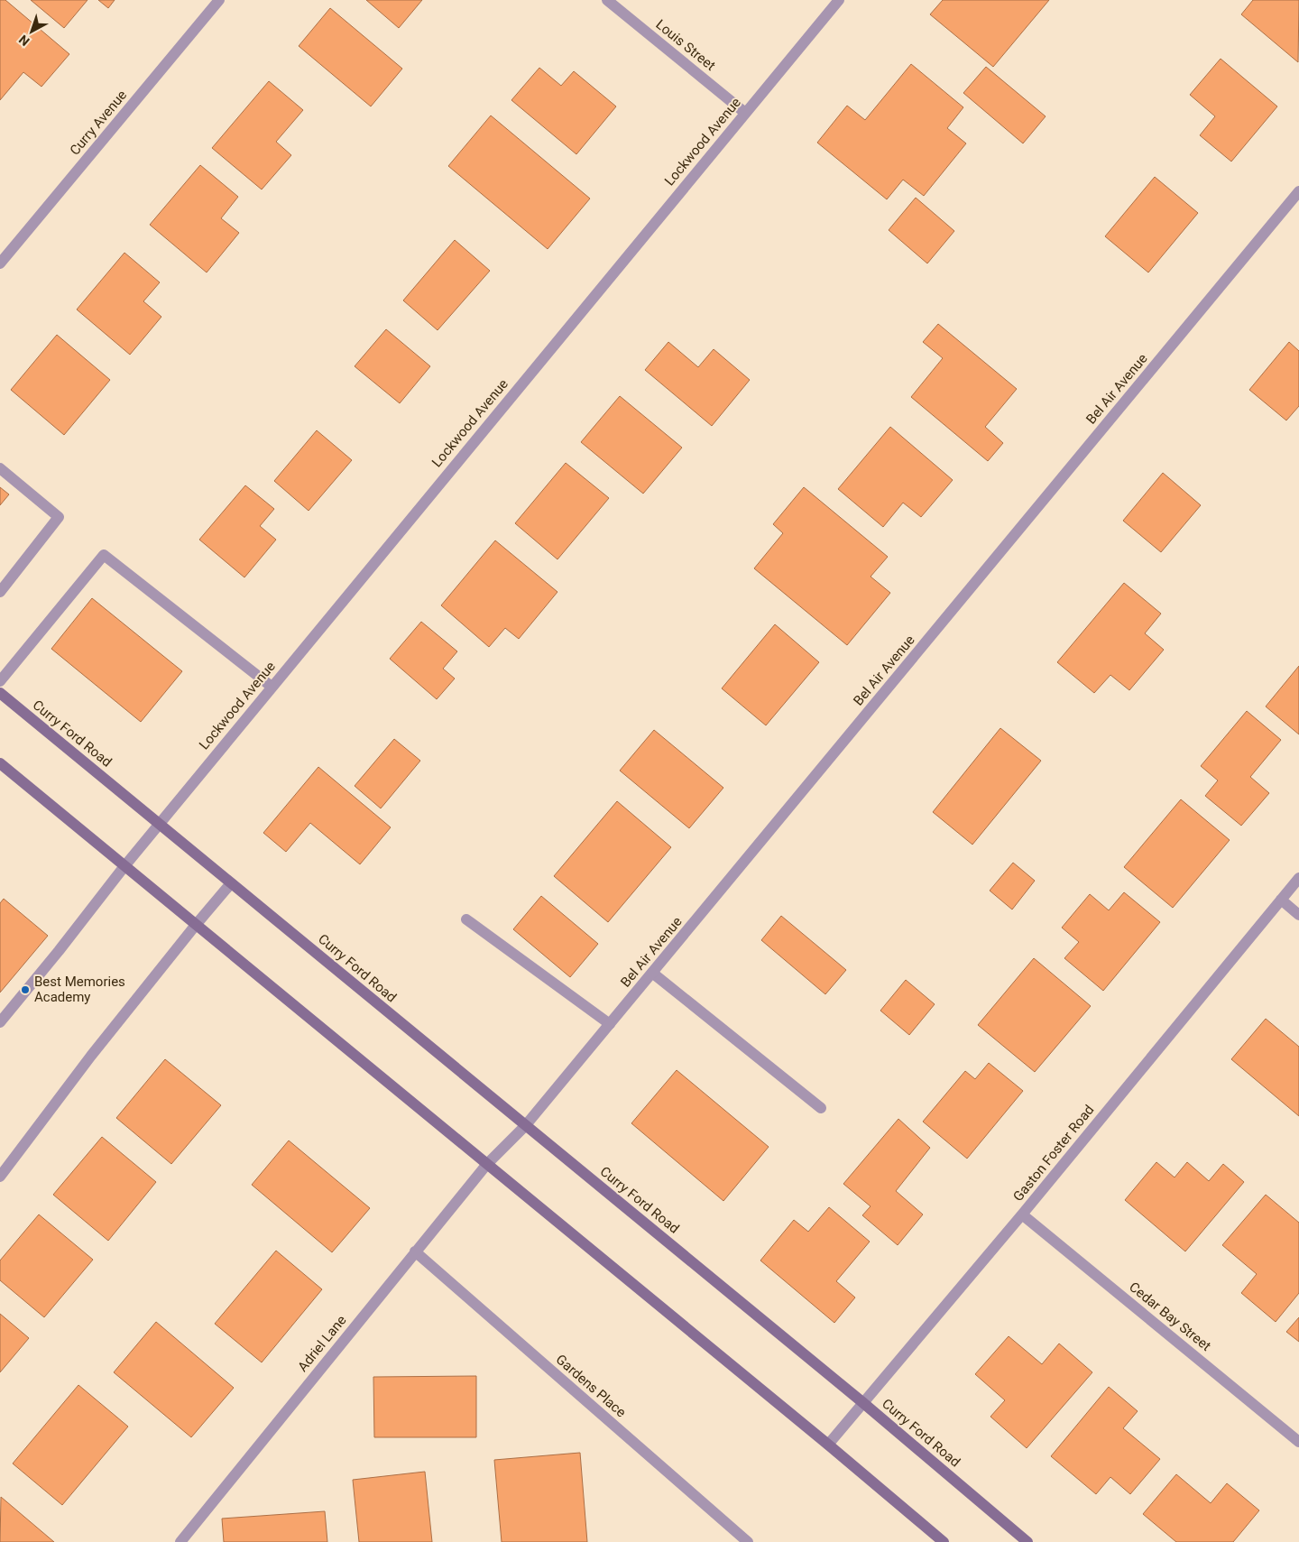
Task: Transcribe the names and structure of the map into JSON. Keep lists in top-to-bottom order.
{
  "streets": {
    "main road": ["Curry Ford Road"],
    "street": [
      "Louis Street",
      "Curry Avenue",
      "Lockwood Avenue",
      "Bel Air Avenue",
      "Gaston Foster Road",
      "Cedar Bay Street",
      "Adriel Lane",
      "Gardens Place"
    ]
  },
  "crossings": [
    ["Louis Street", "Lockwood Avenue"],
    ["Lockwood Avenue", "Curry Ford Road"],
    ["Bel Air Avenue", "Curry Ford Road"],
    ["Bel Air Avenue", "Adriel Lane"],
    ["Curry Ford Road", "Gaston Foster Road"],
    ["Gaston Foster Road", "Cedar Bay Street"],
    ["Adriel Lane", "Gardens Place"]
  ],
  "places": ["Best Memories Academy"],
  "north": "bottom left"
}
